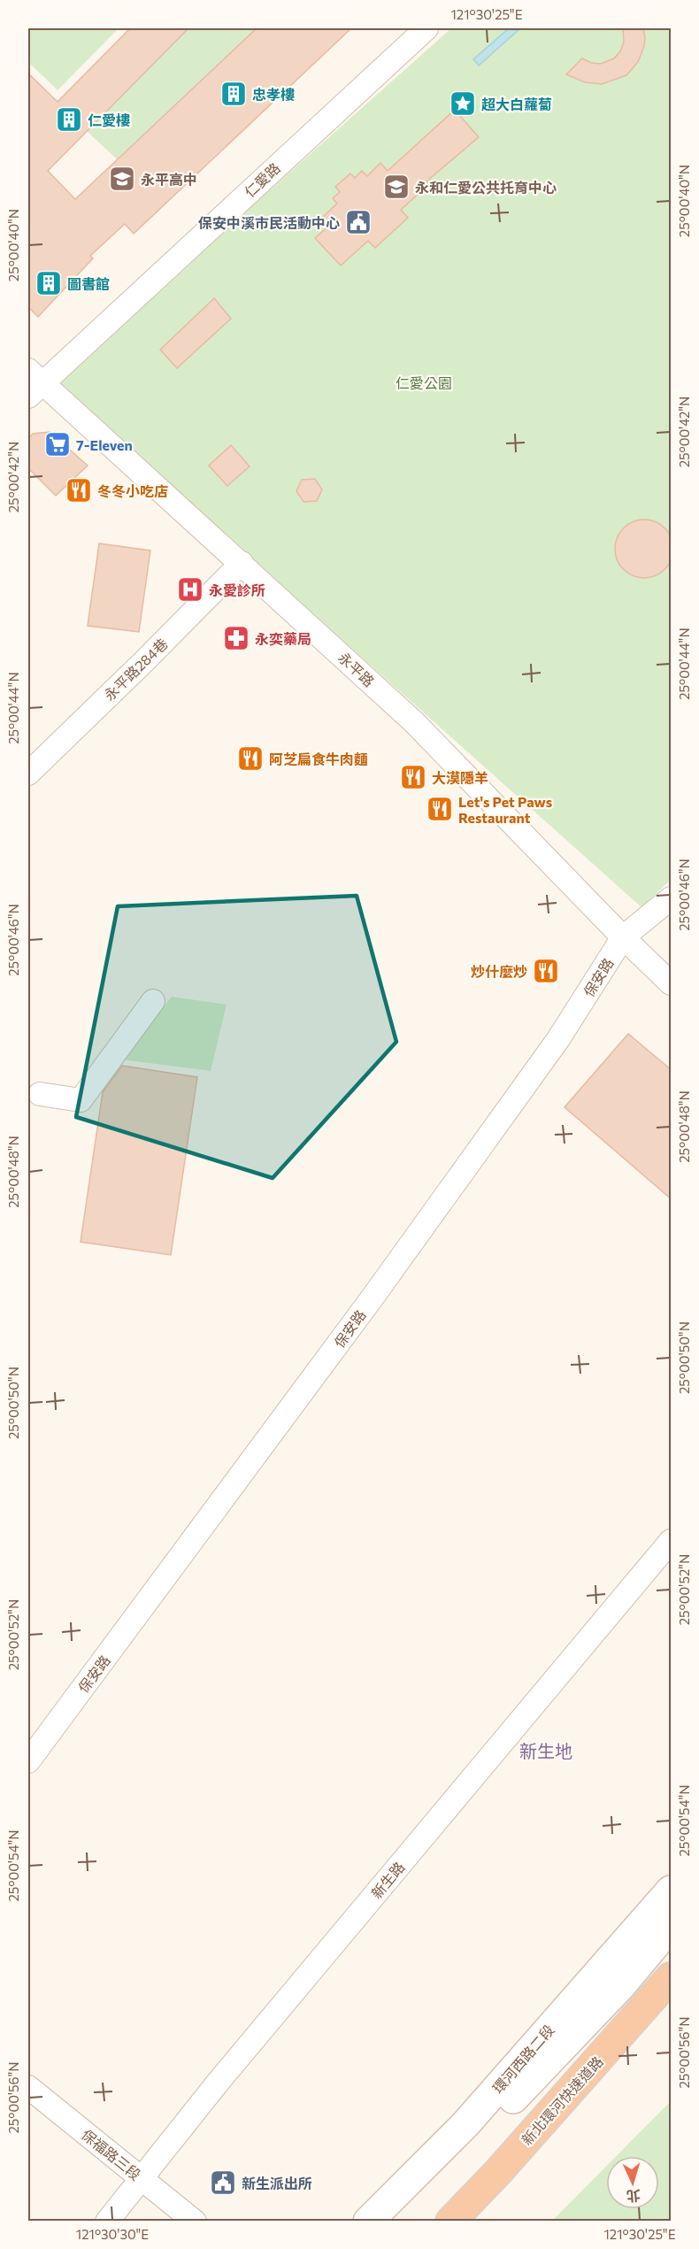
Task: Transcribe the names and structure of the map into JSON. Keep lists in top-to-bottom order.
{
  "streets": {
    "highway": ["新北環河快速道路"],
    "main road": ["環河西路二段"],
    "street": [
      "仁愛路",
      "永平路284巷",
      "永平路",
      "保安路",
      "新生路",
      "保福路三段"
    ]
  },
  "crossings": [
    ["仁愛路", "永平路"],
    ["永平路284巷", "永平路"],
    ["永平路", "保安路"],
    ["新生路", "保福路三段"]
  ],
  "districts": ["新生地"],
  "parks": ["仁愛公園"],
  "places": {
    "building": ["忠孝樓", "仁愛樓", "圖書館"],
    "place": ["超大白蘿蔔"],
    "school or university": ["永平高中", "永和仁愛公共托育中心"],
    "public building": ["保安中溪市民活動中心", "新生派出所"],
    "supermarket": ["7-Eleven"],
    "restaurant": [
      "冬冬小吃店",
      "阿芝扁食牛肉麵",
      "大漠隱羊",
      "Let's Pet Paws Restaurant",
      "炒什麼炒"
    ],
    "hospital": ["永愛診所"],
    "pharmacy": ["永奕藥局"]
  },
  "north": "bottom",
  "coordinates": [
    "121°30'25\"E",
    "25°00'40\"N",
    "25°00'42\"N",
    "25°00'44\"N",
    "25°00'46\"N",
    "25°00'48\"N",
    "25°00'50\"N",
    "25°00'52\"N",
    "25°00'54\"N",
    "25°00'56\"N",
    "121°30'30\"E"
  ]
}
